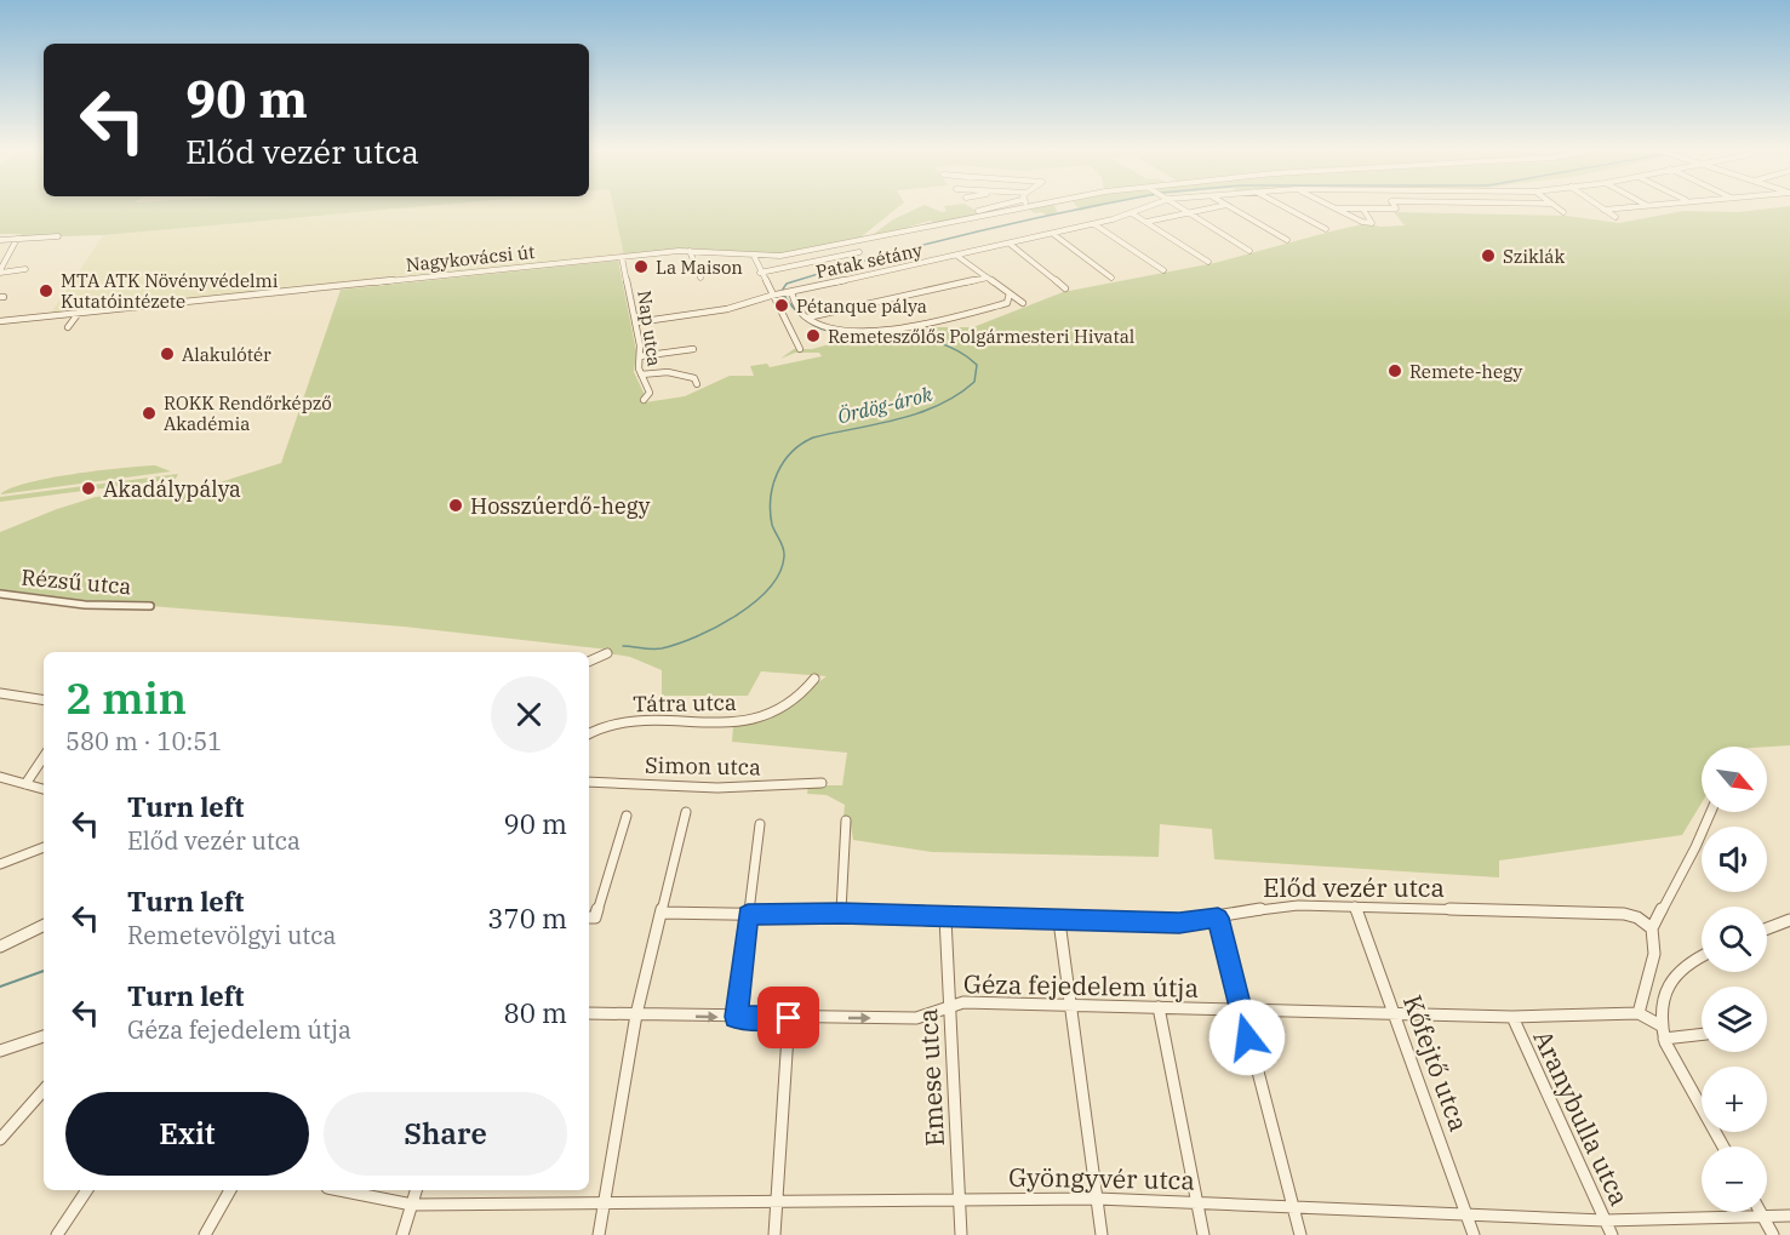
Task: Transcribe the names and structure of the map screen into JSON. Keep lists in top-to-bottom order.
{
  "streets": {
    "street": [
      "Nagykovácsi út",
      "Patak sétány",
      "Nap utca",
      "Rézsű utca",
      "Tátra utca",
      "Simon utca",
      "Előd vezér utca",
      "Géza fejedelem útja",
      "Kőfejtő utca",
      "Emese utca",
      "Aranybulla utca",
      "Gyöngyvér utca"
    ]
  },
  "crossings": [
    ["Nagykovácsi út", "Nap utca"],
    ["Patak sétány", "Nap utca"],
    ["Előd vezér utca", "Kőfejtő utca"],
    ["Előd vezér utca", "Emese utca"],
    ["Géza fejedelem útja", "Kőfejtő utca"],
    ["Géza fejedelem útja", "Emese utca"],
    ["Géza fejedelem útja", "Aranybulla utca"],
    ["Kőfejtő utca", "Gyöngyvér utca"],
    ["Emese utca", "Gyöngyvér utca"],
    ["Aranybulla utca", "Gyöngyvér utca"]
  ],
  "water": ["Ördög-árok"],
  "places": [
    "Sziklák",
    "La Maison",
    "MTA ATK Növényvédelmi Kutatóintézete",
    "Pétanque pálya",
    "Remeteszőlős Polgármesteri Hivatal",
    "Alakulótér",
    "Remete-hegy",
    "ROKK Rendőrképző Akadémia",
    "Akadálypálya",
    "Hosszúerdő-hegy"
  ],
  "north": "bottom right",
  "page": {
    "turn": ["90 m", "Előd vezér utca"],
    "heading": ["2 min", "580 m · 10:51"],
    "map_buttons": ["+", "−"],
    "list": [
      {
        "name": "Turn left",
        "note": "Előd vezér utca",
        "value": "90 m"
      },
      {
        "name": "Turn left",
        "note": "Remetevölgyi utca",
        "value": "370 m"
      },
      {
        "name": "Turn left",
        "note": "Géza fejedelem útja",
        "value": "80 m"
      }
    ],
    "buttons": ["Exit", "Share"]
  }
}
